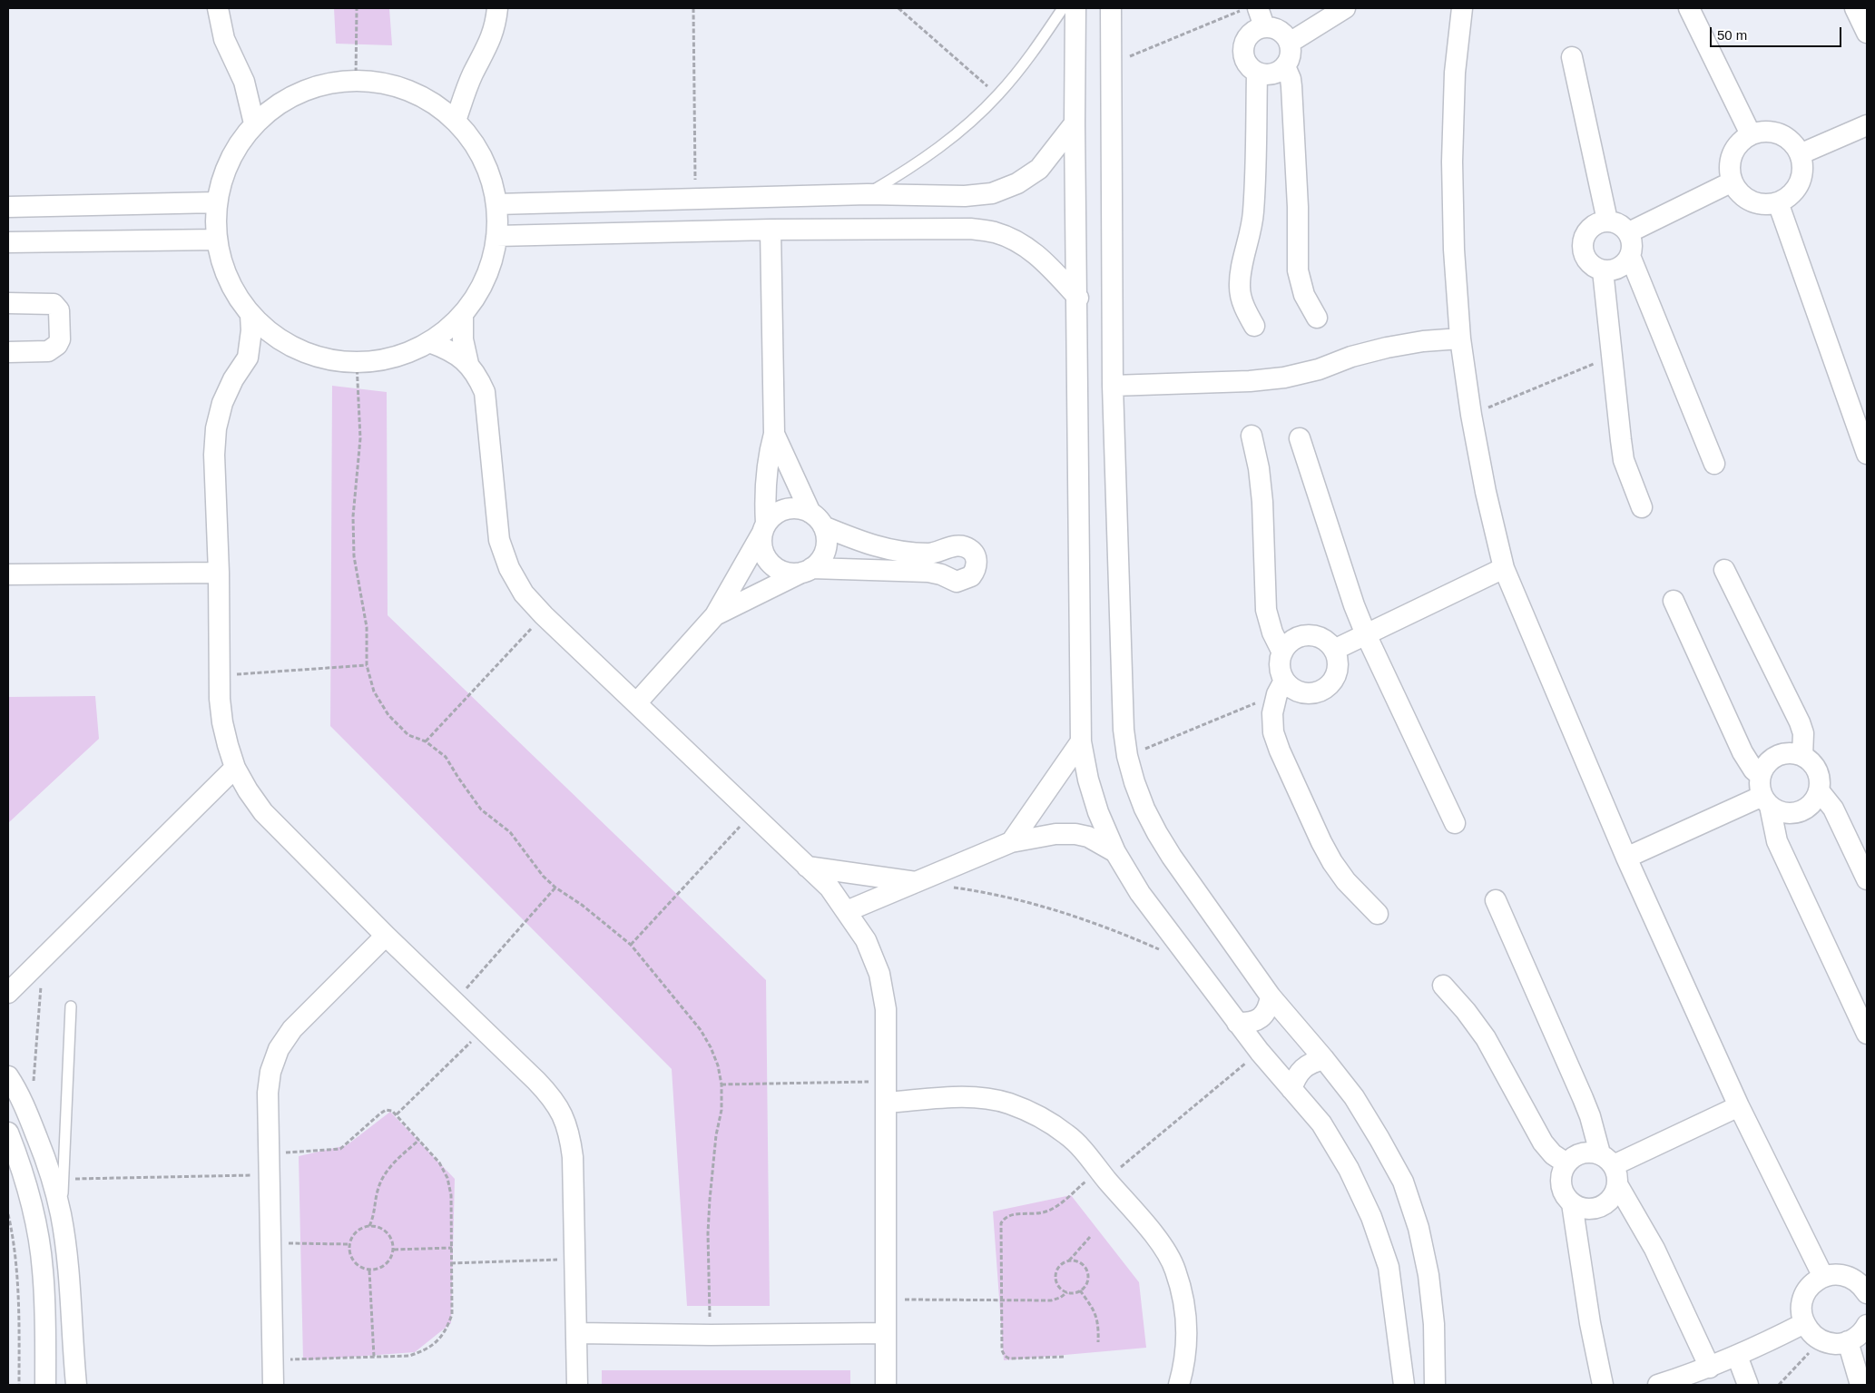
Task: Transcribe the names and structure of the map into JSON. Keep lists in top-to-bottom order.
{
  "scale_bar": "50 m"
}
